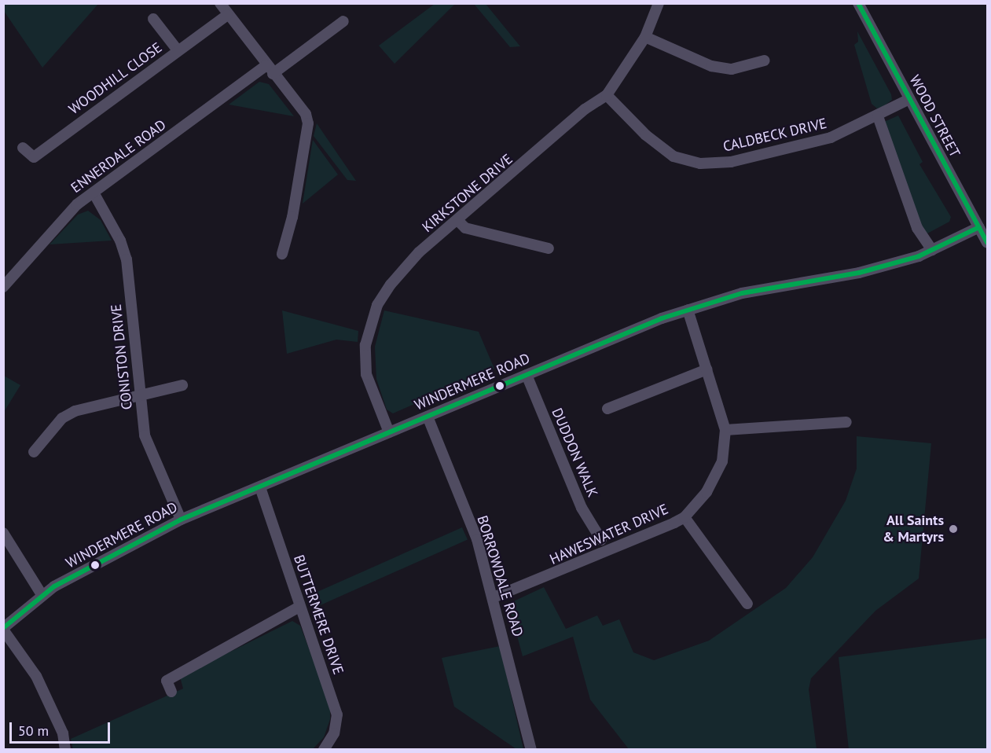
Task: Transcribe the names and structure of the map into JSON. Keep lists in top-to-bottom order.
{
  "streets": {
    "street": [
      "WOODHILL CLOSE",
      "WOOD STREET",
      "CALDBECK DRIVE",
      "ENNERDALE ROAD",
      "KIRKSTONE DRIVE",
      "CONISTON DRIVE",
      "WINDERMERE ROAD",
      "DUDDON WALK",
      "HAWESWATER DRIVE",
      "BORROWDALE ROAD",
      "BUTTERMERE DRIVE"
    ]
  },
  "crossings": [
    ["WOOD STREET", "CALDBECK DRIVE"],
    ["WOOD STREET", "WINDERMERE ROAD"],
    ["CALDBECK DRIVE", "KIRKSTONE DRIVE"],
    ["ENNERDALE ROAD", "CONISTON DRIVE"],
    ["KIRKSTONE DRIVE", "WINDERMERE ROAD"],
    ["CONISTON DRIVE", "WINDERMERE ROAD"],
    ["WINDERMERE ROAD", "DUDDON WALK"],
    ["WINDERMERE ROAD", "HAWESWATER DRIVE"],
    ["WINDERMERE ROAD", "BORROWDALE ROAD"],
    ["WINDERMERE ROAD", "BUTTERMERE DRIVE"],
    ["HAWESWATER DRIVE", "BORROWDALE ROAD"]
  ],
  "places": ["All Saints & Martyrs"],
  "scale_bar": "50 m"
}
